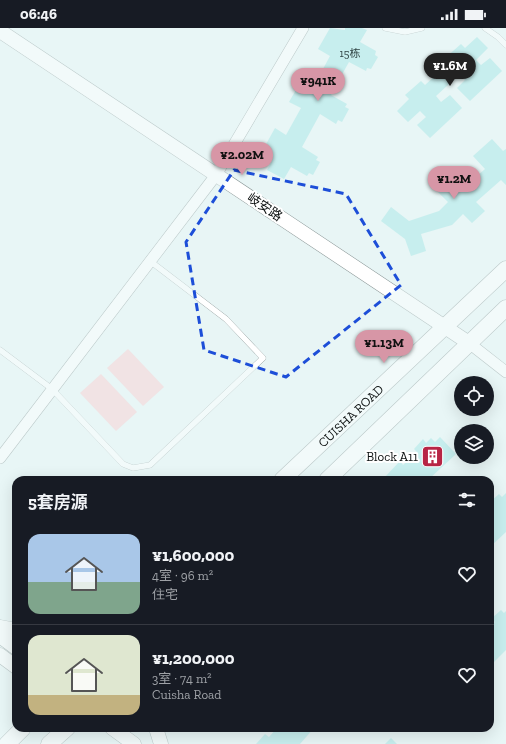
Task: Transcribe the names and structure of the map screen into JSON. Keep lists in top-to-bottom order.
{
  "streets": {
    "main road": ["CUISHA ROAD"],
    "street": ["岐安路"]
  },
  "crossings": [
    ["岐安路", "CUISHA ROAD"]
  ],
  "places": {
    "building": ["Block A11"]
  },
  "house_numbers": ["15栋"],
  "page": {
    "status": "06:46",
    "price": [
      "¥1.6M",
      "¥941K",
      "¥2.02M",
      "¥1.2M",
      "¥1.13M"
    ],
    "heading": "5套房源",
    "list": [
      {
        "name": "¥1,600,000",
        "note": "4室 · 96 m² · 住宅"
      },
      {
        "name": "¥1,200,000",
        "note": "3室 · 74 m² · Cuisha Road"
      }
    ]
  }
}
